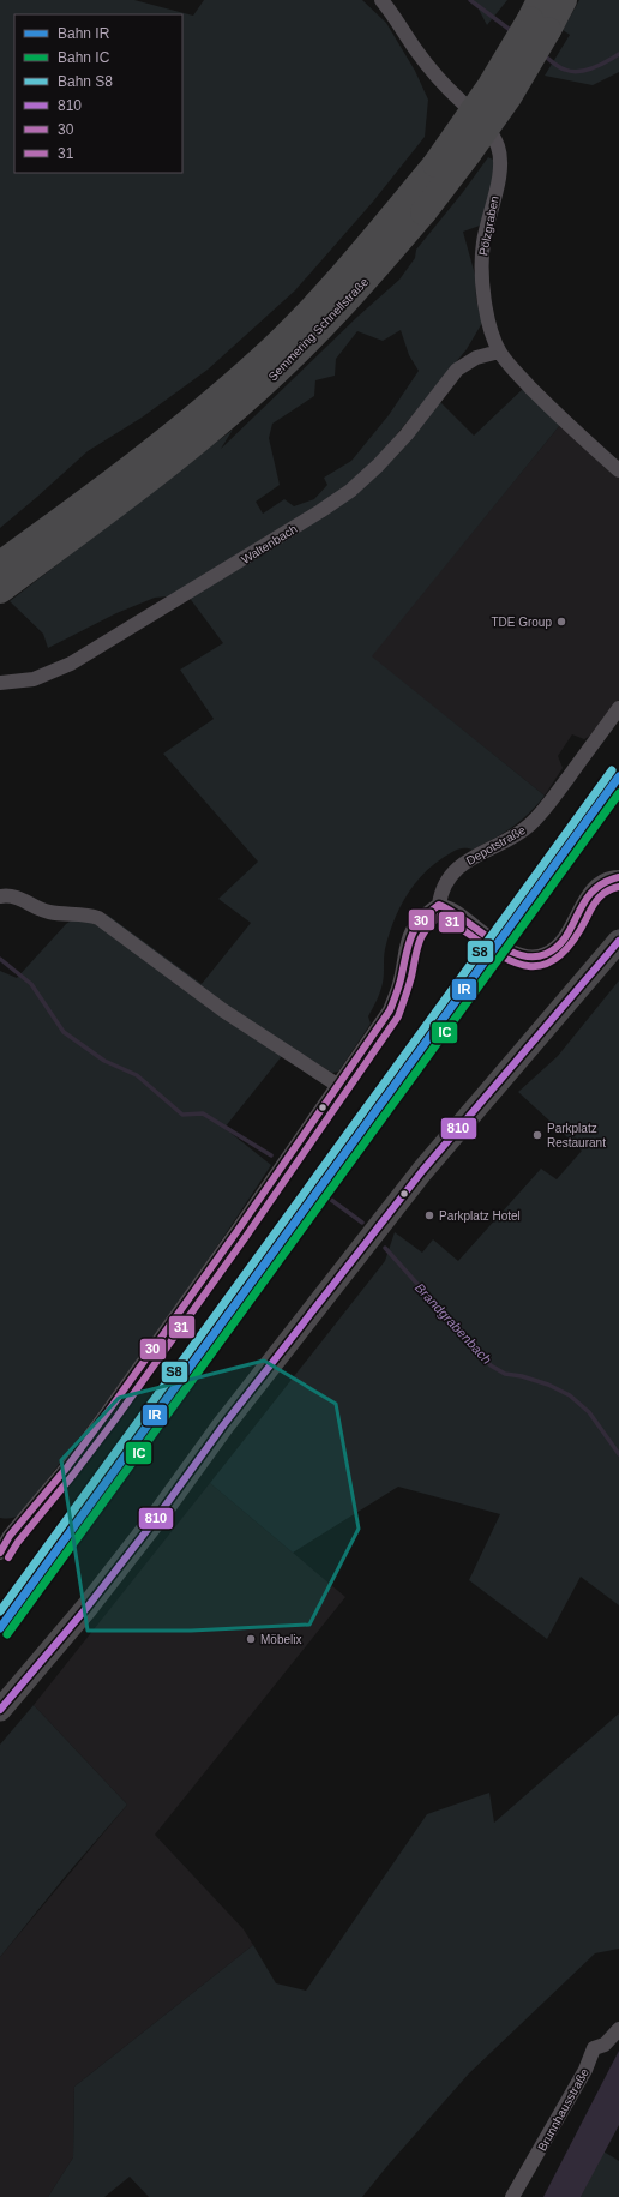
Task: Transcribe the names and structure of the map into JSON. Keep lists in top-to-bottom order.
{
  "streets": {
    "highway": ["Semmering Schnellstraße"],
    "street": [
      "Pölzgraben",
      "Waltenbach",
      "Depotstraße",
      "Brunnhausstraße"
    ]
  },
  "crossings": [
    ["Pölzgraben", "Waltenbach"]
  ],
  "water": ["Brandgrabenbach"],
  "places": [
    "TDE Group",
    "Parkplatz Restaurant",
    "Parkplatz Hotel",
    "Möbelix"
  ],
  "lines": [
    "rail line S8",
    "rail line IR",
    "rail line IC",
    "transit line 30",
    "transit line 31",
    "transit line 810"
  ],
  "legend": [
    "Bahn IR",
    "Bahn IC",
    "Bahn S8",
    "810",
    "30",
    "31"
  ]
}
